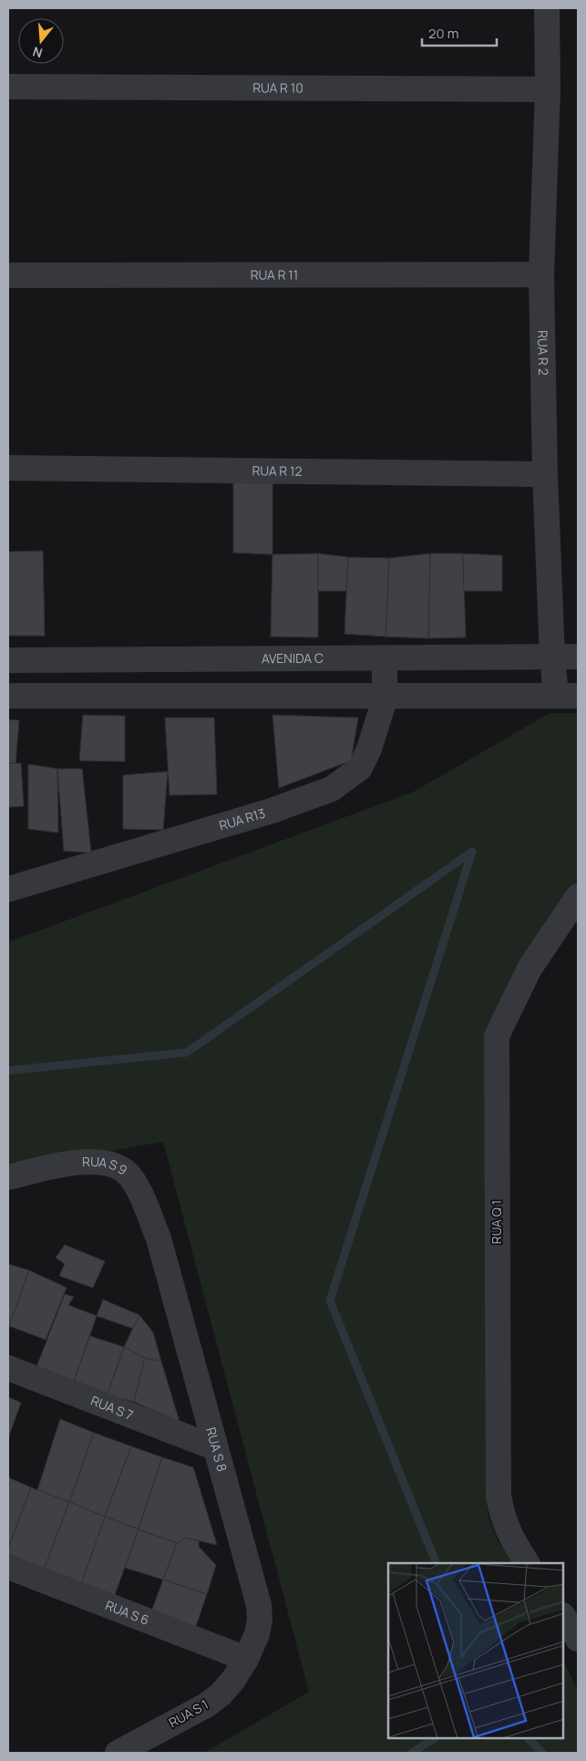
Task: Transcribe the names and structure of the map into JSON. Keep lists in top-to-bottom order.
{
  "streets": {
    "street": [
      "RUA R 10",
      "RUA R 11",
      "RUA R 2",
      "RUA R 12",
      "AVENIDA C",
      "RUA R13",
      "RUA S 9",
      "RUA Q 1",
      "RUA S 7",
      "RUA S 8",
      "RUA S 6",
      "RUA S 1"
    ]
  },
  "crossings": [
    ["RUA R 10", "RUA R 2"],
    ["RUA R 11", "RUA R 2"],
    ["RUA R 2", "RUA R 12"],
    ["RUA R 2", "AVENIDA C"],
    ["AVENIDA C", "RUA R13"],
    ["RUA S 9", "RUA S 8"],
    ["RUA S 7", "RUA S 8"],
    ["RUA S 8", "RUA S 6"],
    ["RUA S 8", "RUA S 1"],
    ["RUA S 6", "RUA S 1"]
  ],
  "scale_bar": "20 m",
  "north": "bottom"
}
